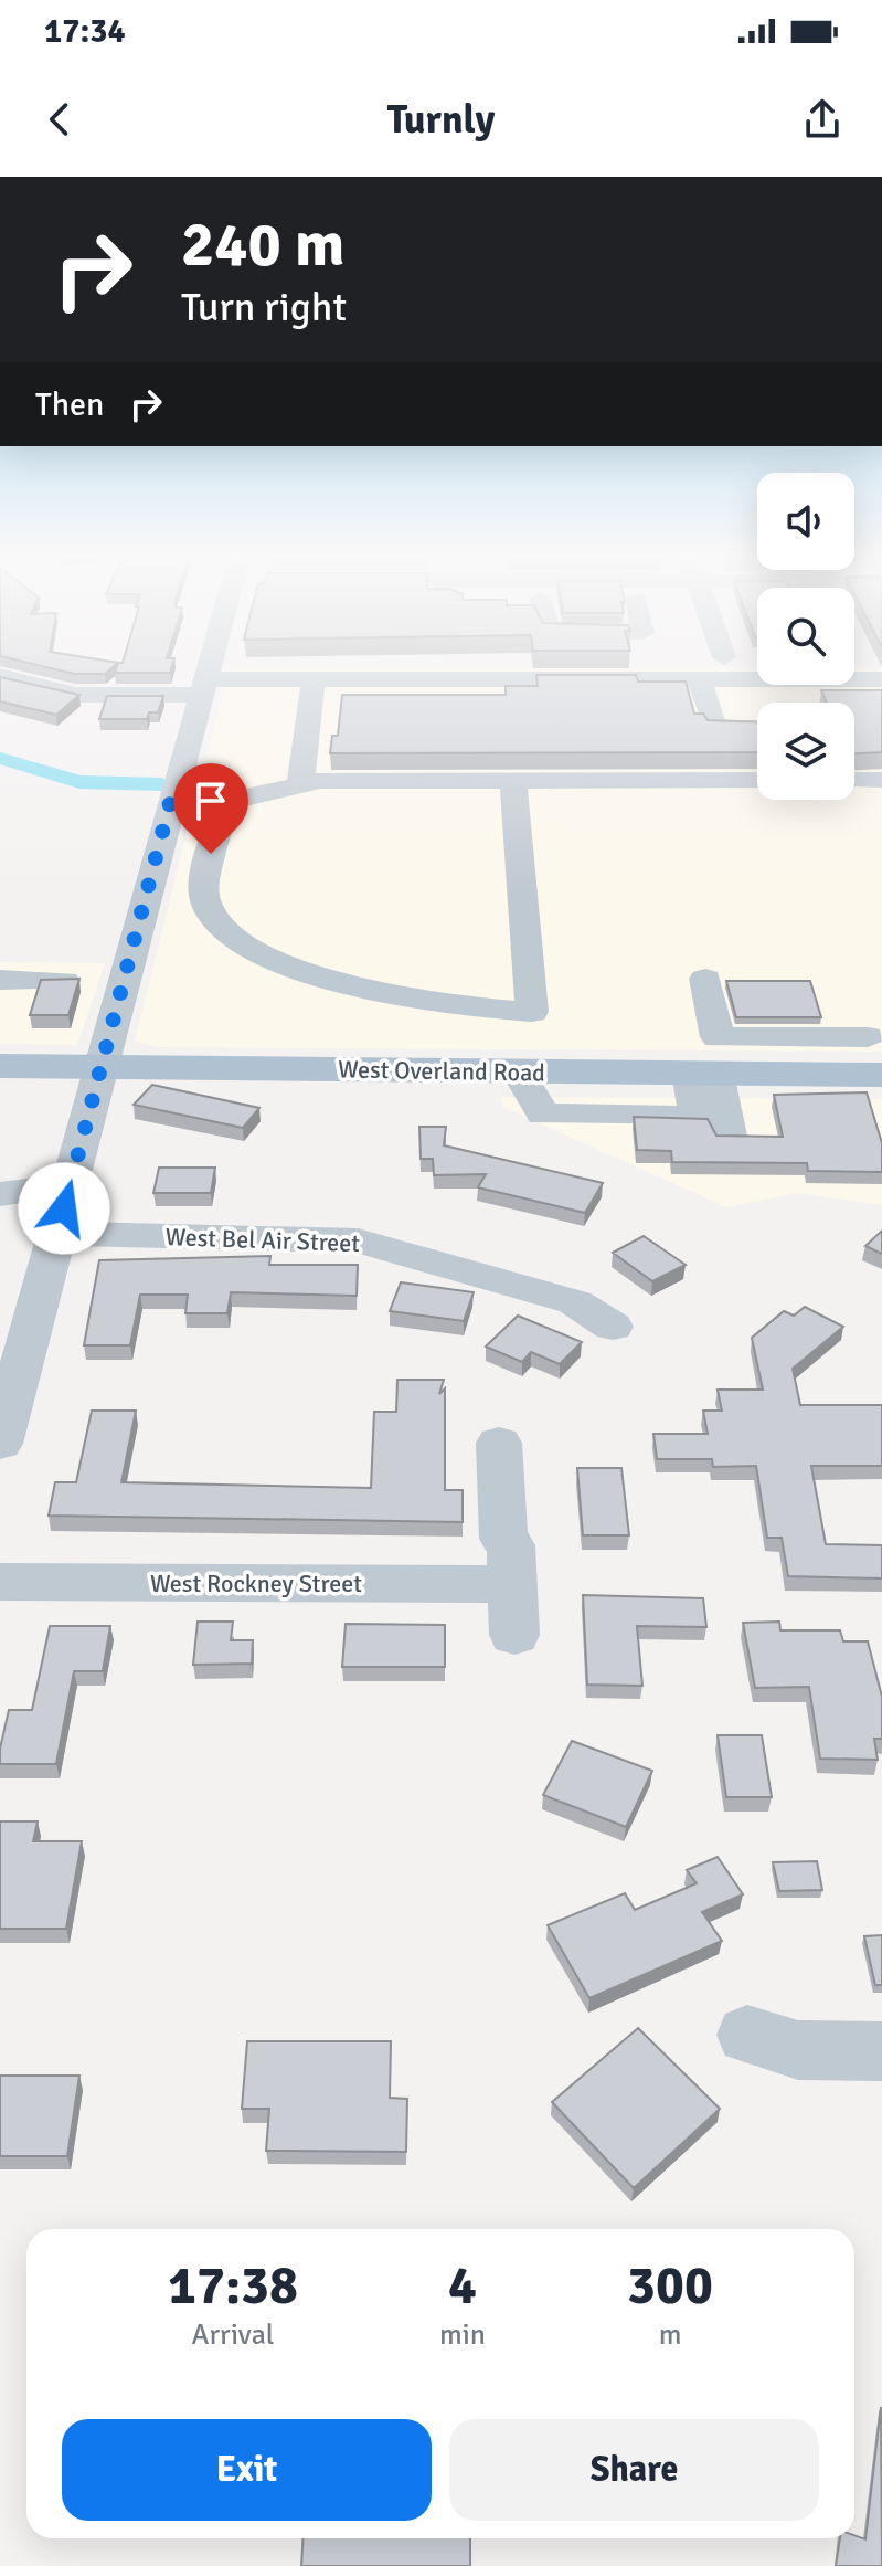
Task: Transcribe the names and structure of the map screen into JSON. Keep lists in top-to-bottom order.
{
  "streets": {
    "main road": ["West Overland Road"],
    "street": ["West Bel Air Street", "West Rockney Street"]
  },
  "page": {
    "status": "17:34",
    "header": "Turnly",
    "turn": ["240 m", "Turn right"],
    "then": "Then",
    "eta": [
      "17:38",
      "Arrival",
      "4",
      "min",
      "300",
      "m"
    ],
    "buttons": ["Exit", "Share"]
  }
}
